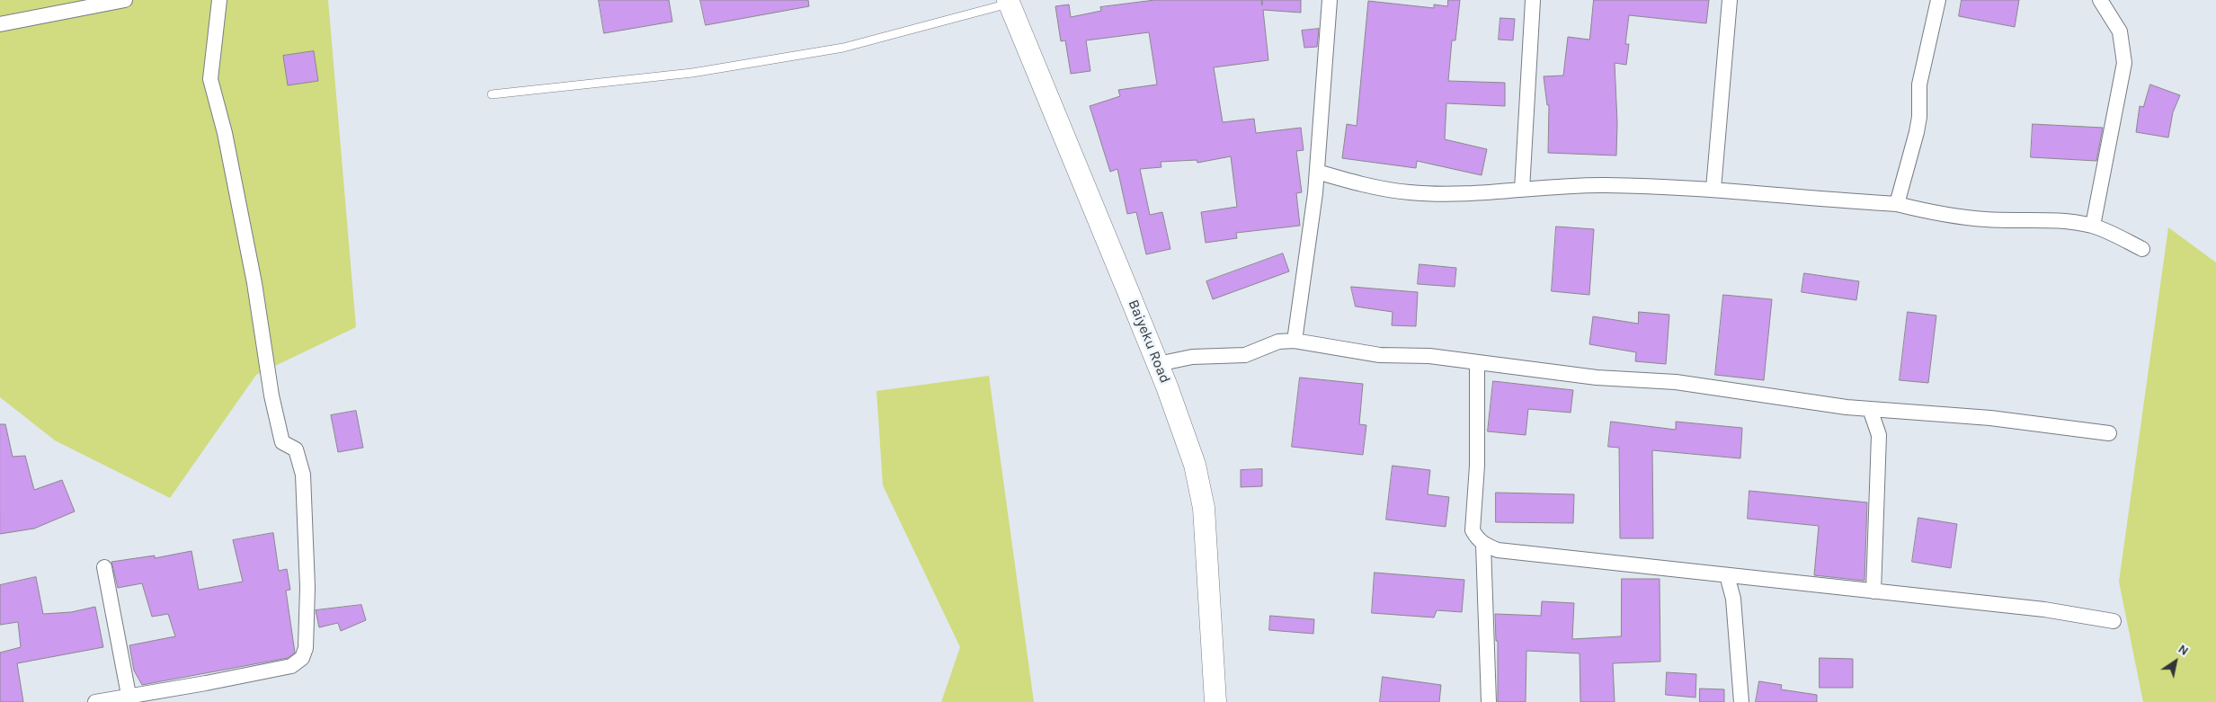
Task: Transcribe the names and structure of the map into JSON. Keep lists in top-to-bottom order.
{
  "streets": {
    "main road": ["Baiyeku Road"]
  },
  "north": "top right"
}
